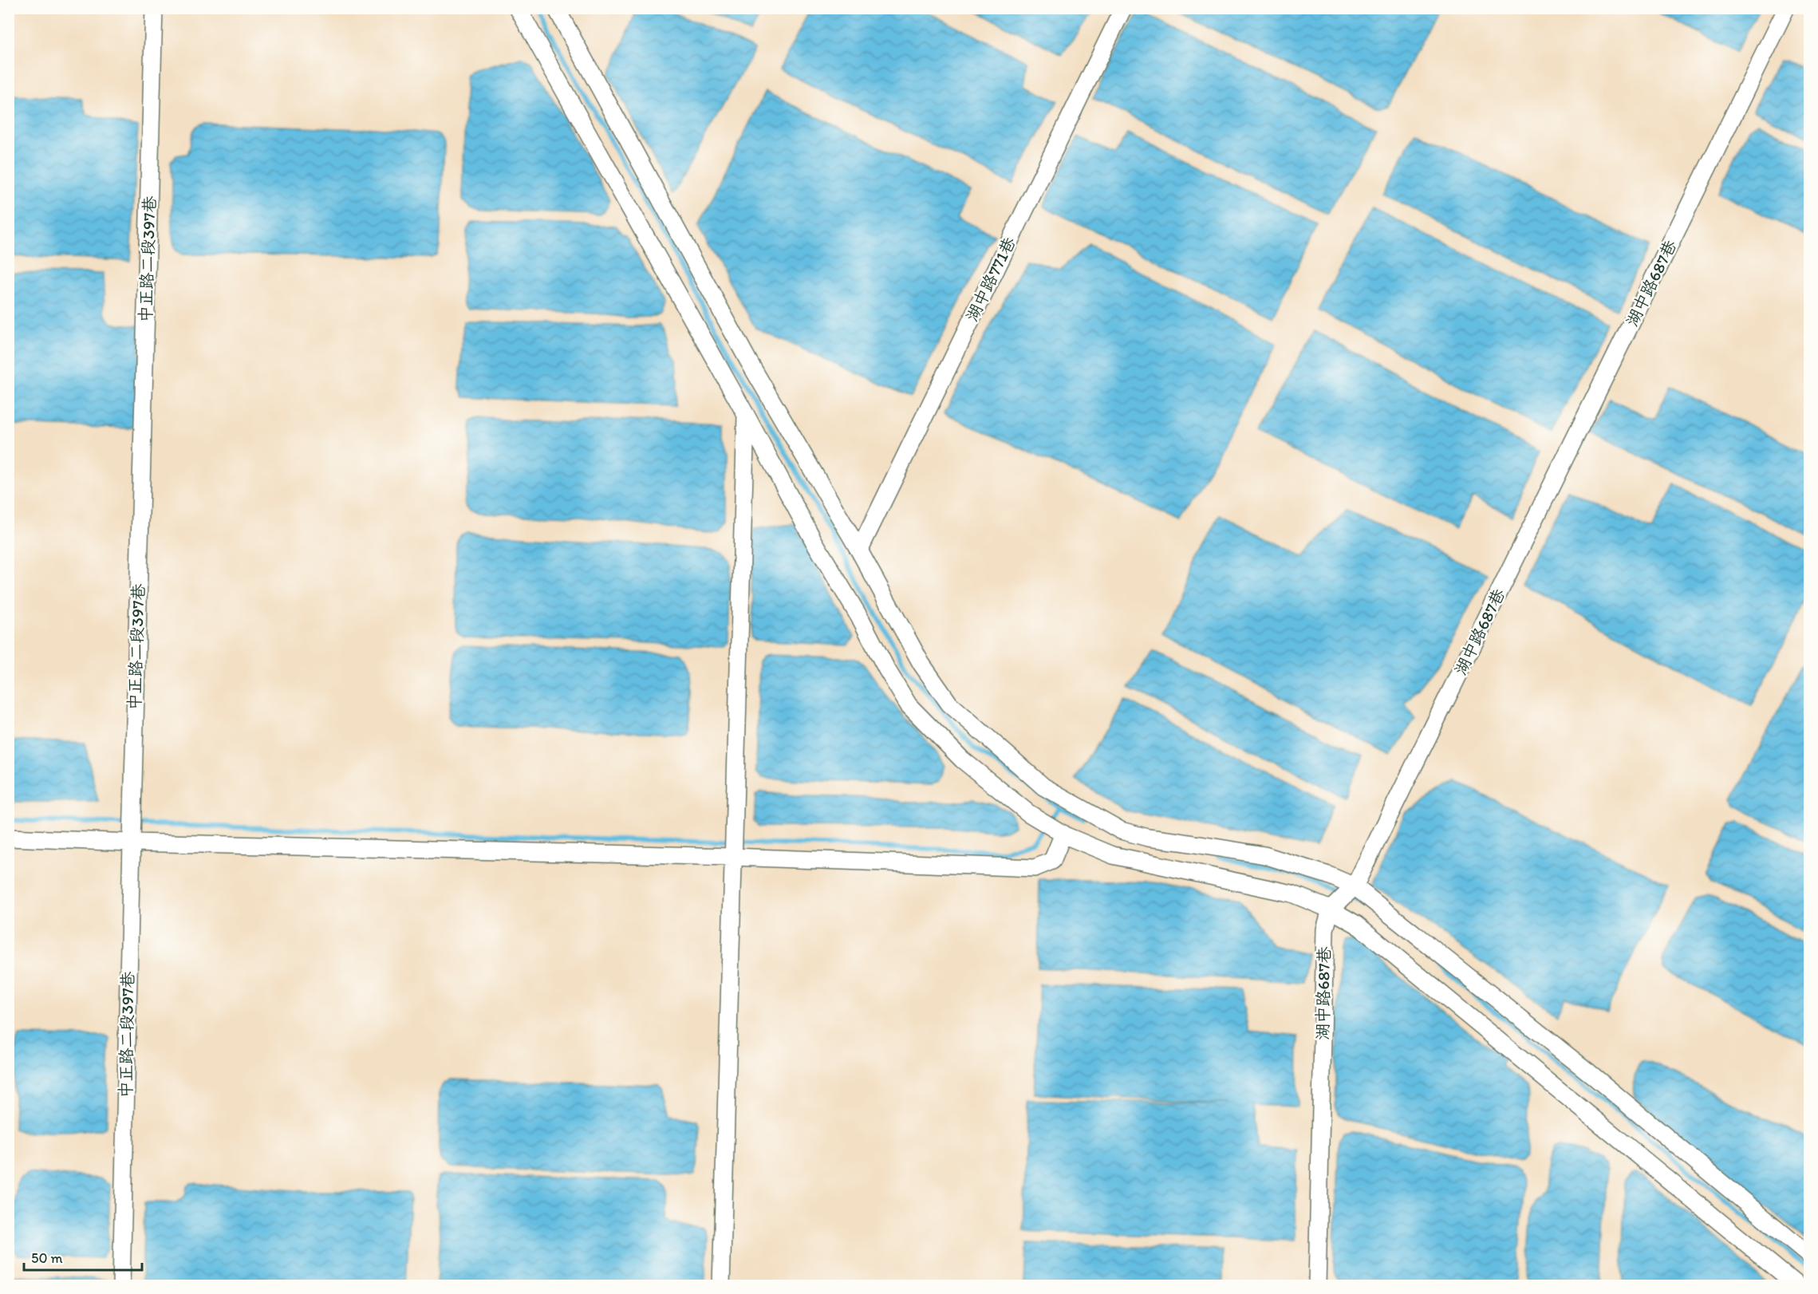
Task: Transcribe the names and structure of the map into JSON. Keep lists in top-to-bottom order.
{
  "streets": {
    "street": ["中正路二段397巷", "湖中路771巷", "湖中路687巷"]
  },
  "scale_bar": "50 m"
}
